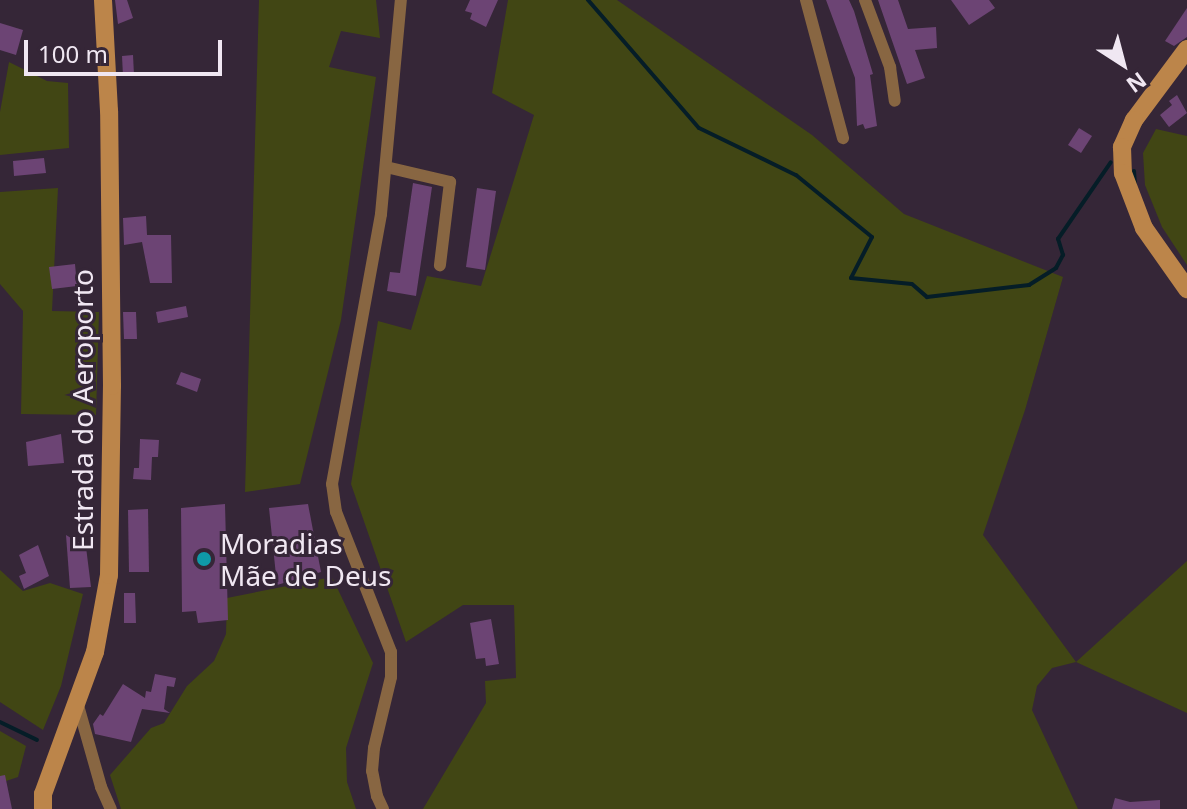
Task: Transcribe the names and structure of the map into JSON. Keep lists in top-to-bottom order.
{
  "streets": {
    "main road": ["Estrada do Aeroporto"]
  },
  "places": ["Moradias Mãe de Deus"],
  "scale_bar": "100 m",
  "north": "bottom right"
}
